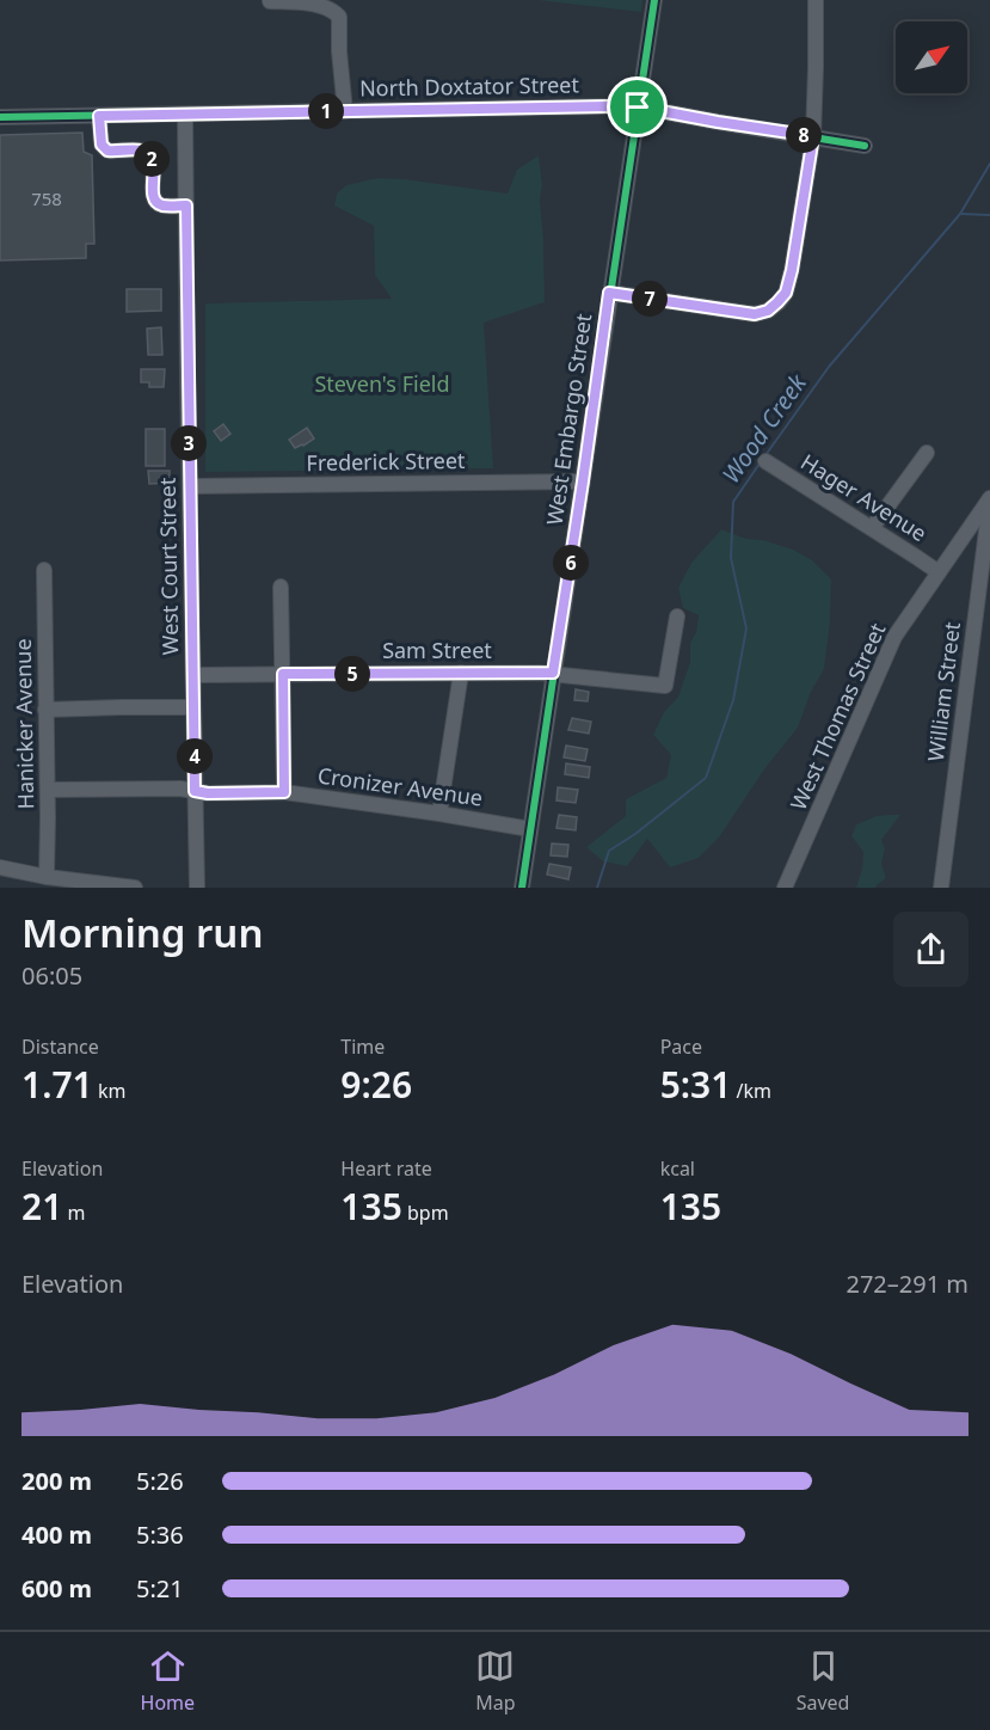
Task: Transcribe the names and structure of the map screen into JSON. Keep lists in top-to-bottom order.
{
  "streets": {
    "street": [
      "North Doxtator Street",
      "West Embargo Street",
      "Frederick Street",
      "Hager Avenue",
      "West Court Street",
      "Sam Street",
      "William Street",
      "West Thomas Street",
      "Hanicker Avenue",
      "Cronizer Avenue"
    ]
  },
  "crossings": [
    ["North Doxtator Street", "West Embargo Street"],
    ["North Doxtator Street", "West Court Street"],
    ["West Embargo Street", "Frederick Street"],
    ["West Embargo Street", "Sam Street"],
    ["West Embargo Street", "Cronizer Avenue"],
    ["Frederick Street", "West Court Street"],
    ["Hager Avenue", "West Thomas Street"],
    ["West Court Street", "Sam Street"],
    ["West Court Street", "Cronizer Avenue"],
    ["William Street", "West Thomas Street"],
    ["Hanicker Avenue", "Cronizer Avenue"]
  ],
  "water": ["Wood Creek"],
  "parks": ["Steven's Field"],
  "house_numbers": ["758"],
  "north": "top right",
  "page": {
    "pins": [
      "1",
      "8",
      "2",
      "7",
      "3",
      "6",
      "5",
      "4"
    ],
    "heading": ["Morning run", "06:05"],
    "stats": [
      ["Distance", "1.71 km"],
      ["Time", "9:26"],
      ["Pace", "5:31 /km"],
      ["Elevation", "21 m"],
      ["Heart rate", "135 bpm"],
      ["kcal", "135"]
    ],
    "chart": ["Elevation", "272–291 m"],
    "list": [
      {
        "name": "200 m",
        "note": "5:26"
      },
      {
        "name": "400 m",
        "note": "5:36"
      },
      {
        "name": "600 m",
        "note": "5:21"
      }
    ],
    "tabs": ["Home", "Map", "Saved"]
  }
}
